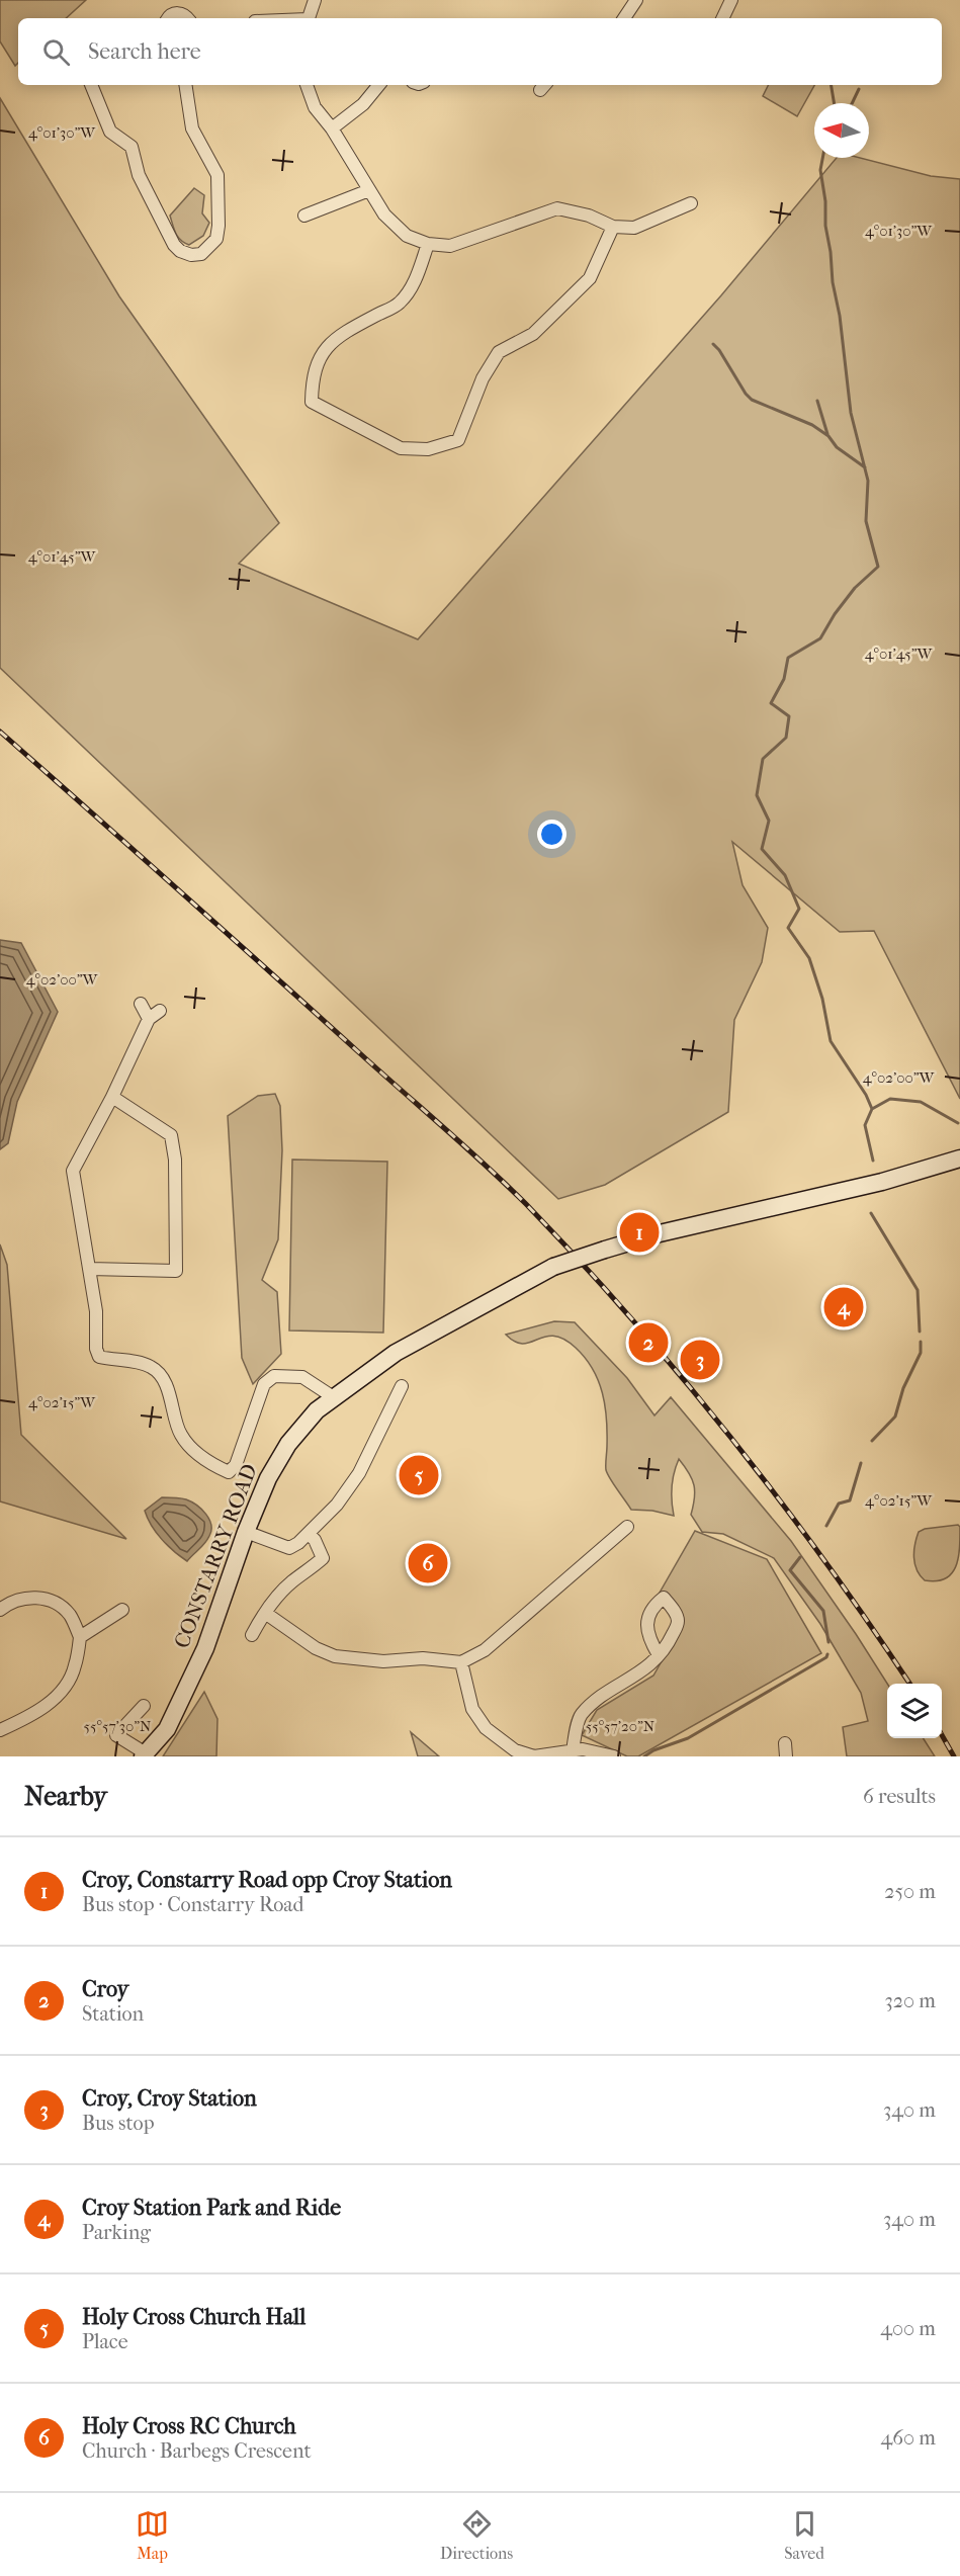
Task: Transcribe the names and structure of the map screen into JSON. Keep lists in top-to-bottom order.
{
  "streets": {
    "main road": ["CONSTARRY ROAD"]
  },
  "north": "left",
  "page": {
    "search": "Search here",
    "pins": [
      "1",
      "4",
      "2",
      "3",
      "5",
      "6"
    ],
    "heading": ["Nearby", "6 results"],
    "list": [
      {
        "mark": "1",
        "name": "Croy, Constarry Road opp Croy Station",
        "note": "Bus stop · Constarry Road",
        "value": "250 m"
      },
      {
        "mark": "2",
        "name": "Croy",
        "note": "Station",
        "value": "320 m"
      },
      {
        "mark": "3",
        "name": "Croy, Croy Station",
        "note": "Bus stop",
        "value": "340 m"
      },
      {
        "mark": "4",
        "name": "Croy Station Park and Ride",
        "note": "Parking",
        "value": "340 m"
      },
      {
        "mark": "5",
        "name": "Holy Cross Church Hall",
        "note": "Place",
        "value": "400 m"
      },
      {
        "mark": "6",
        "name": "Holy Cross RC Church",
        "note": "Church · Barbegs Crescent",
        "value": "460 m"
      }
    ],
    "nav": ["Map", "Directions", "Saved"]
  },
  "coordinates": [
    "4°01'30\"W",
    "4°01'45\"W",
    "4°02'00\"W",
    "4°02'15\"W",
    "55°57'30\"N",
    "55°57'20\"N"
  ]
}
